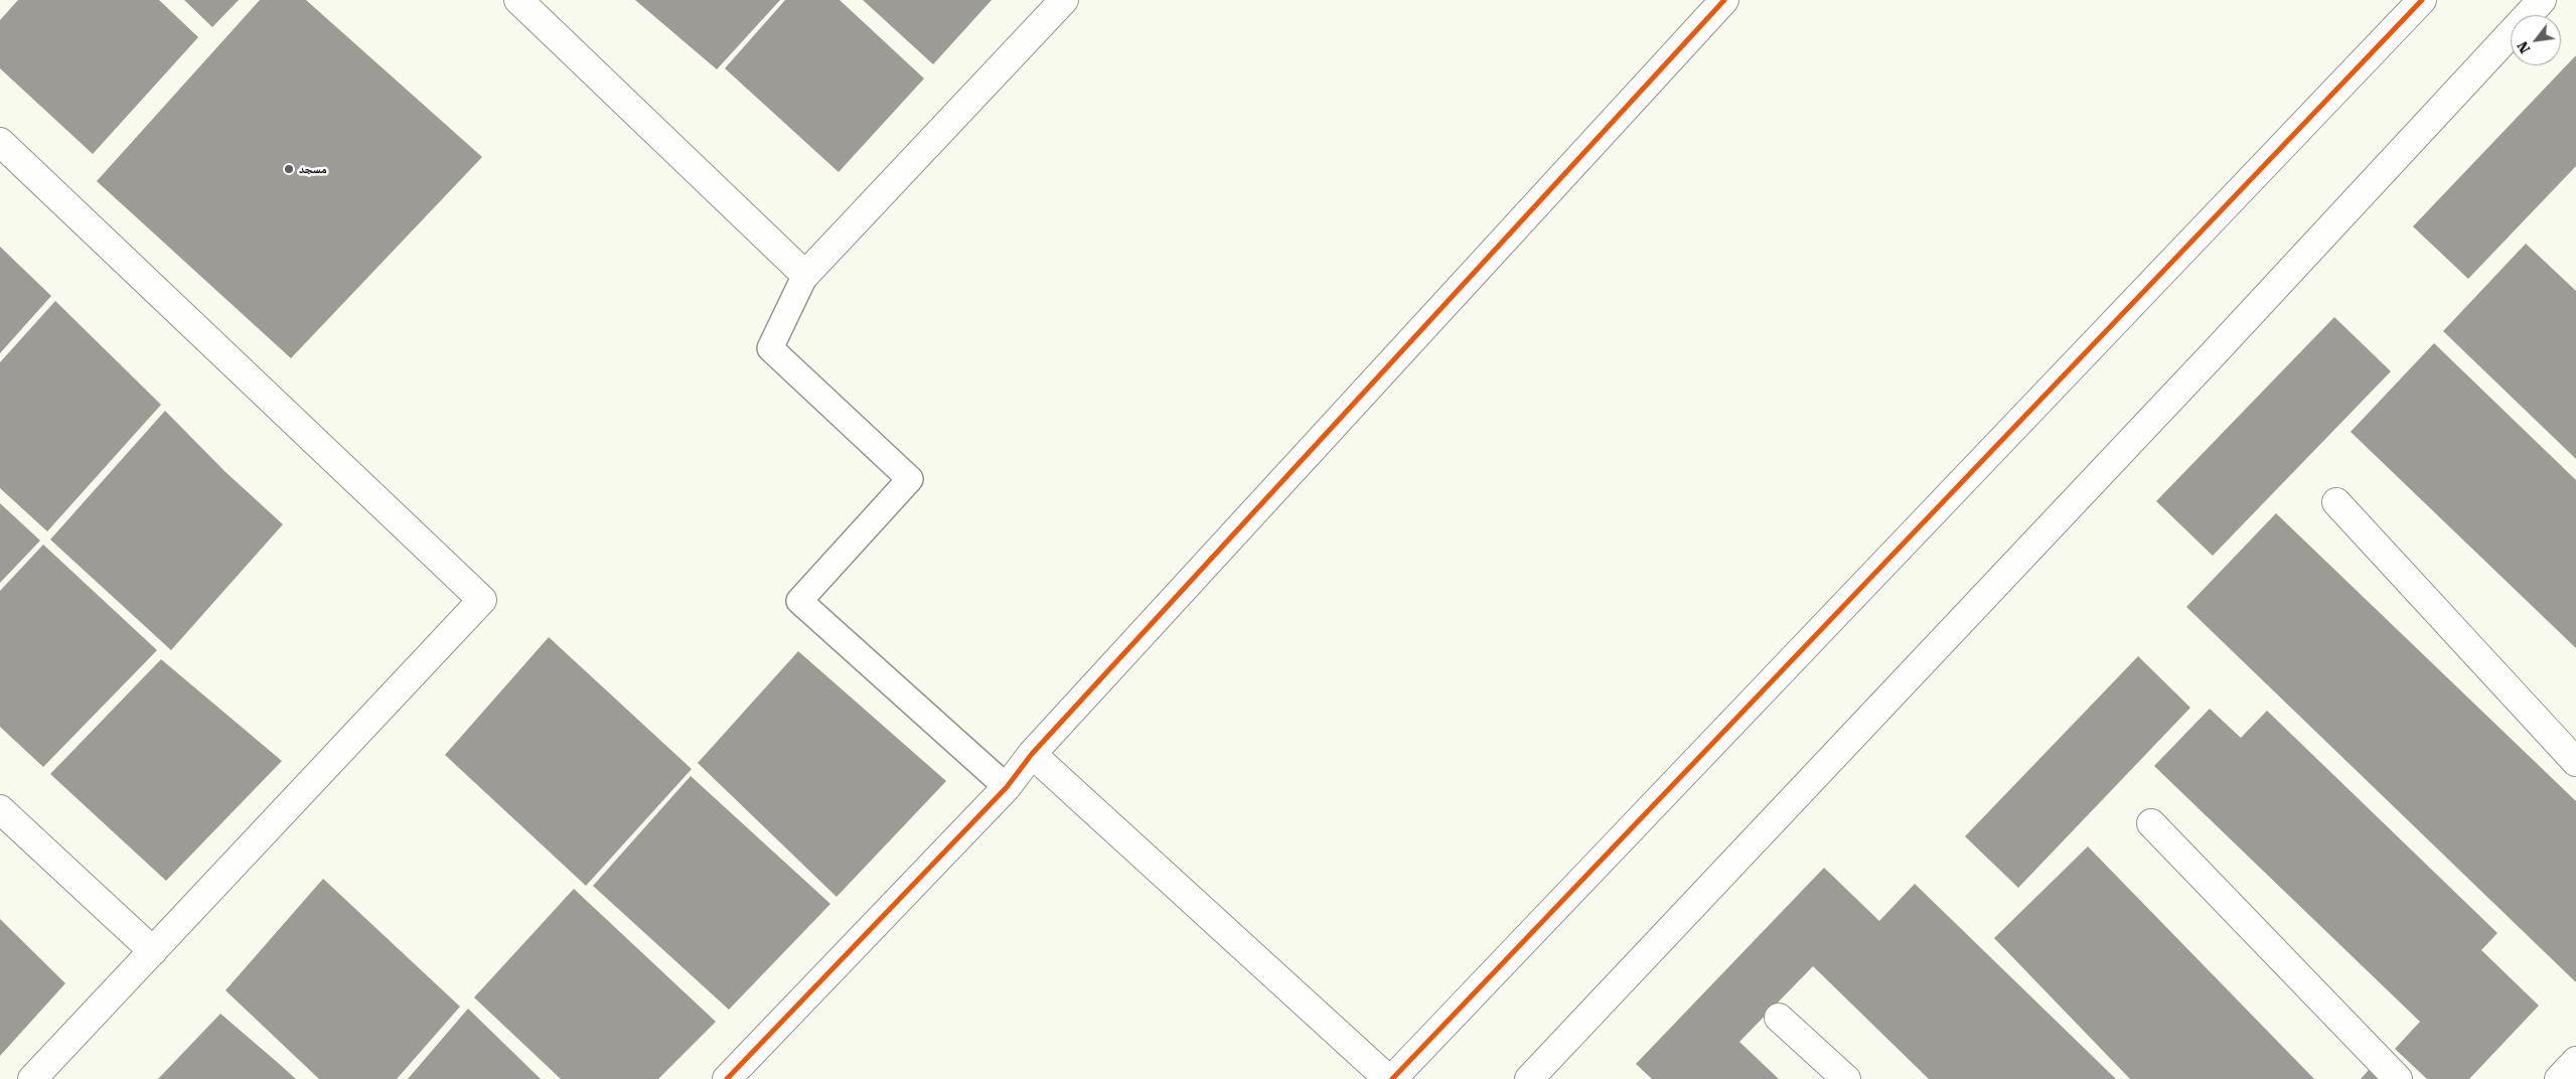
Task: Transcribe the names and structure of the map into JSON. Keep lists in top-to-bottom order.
{
  "places": ["مسجد"],
  "north": "bottom left"
}
